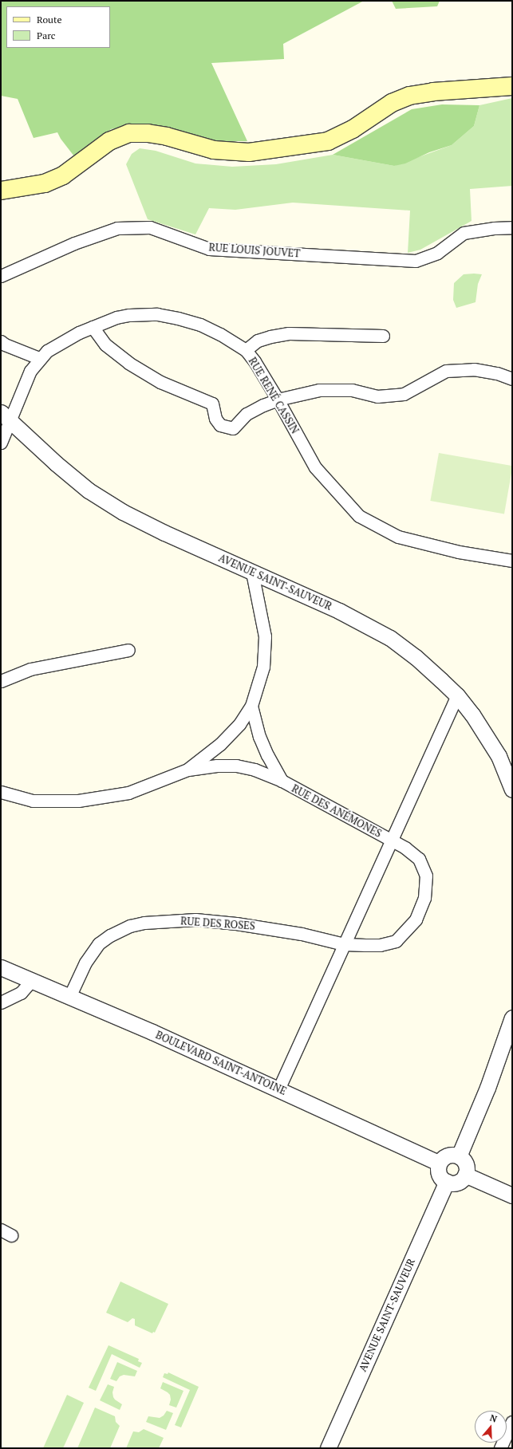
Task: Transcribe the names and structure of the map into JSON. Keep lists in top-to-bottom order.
{
  "streets": {
    "street": [
      "RUE LOUIS JOUVET",
      "RUE RENÉ CASSIN",
      "AVENUE SAINT-SAUVEUR",
      "RUE DES ANÉMONES",
      "RUE DES ROSES",
      "BOULEVARD SAINT-ANTOINE"
    ]
  },
  "crossings": [
    ["RUE RENÉ CASSIN", "AVENUE SAINT-SAUVEUR"],
    ["AVENUE SAINT-SAUVEUR", "RUE DES ANÉMONES"],
    ["AVENUE SAINT-SAUVEUR", "BOULEVARD SAINT-ANTOINE"],
    ["RUE DES ANÉMONES", "RUE DES ROSES"],
    ["RUE DES ROSES", "BOULEVARD SAINT-ANTOINE"]
  ],
  "legend": ["Route", "Parc"],
  "north": "top"
}
